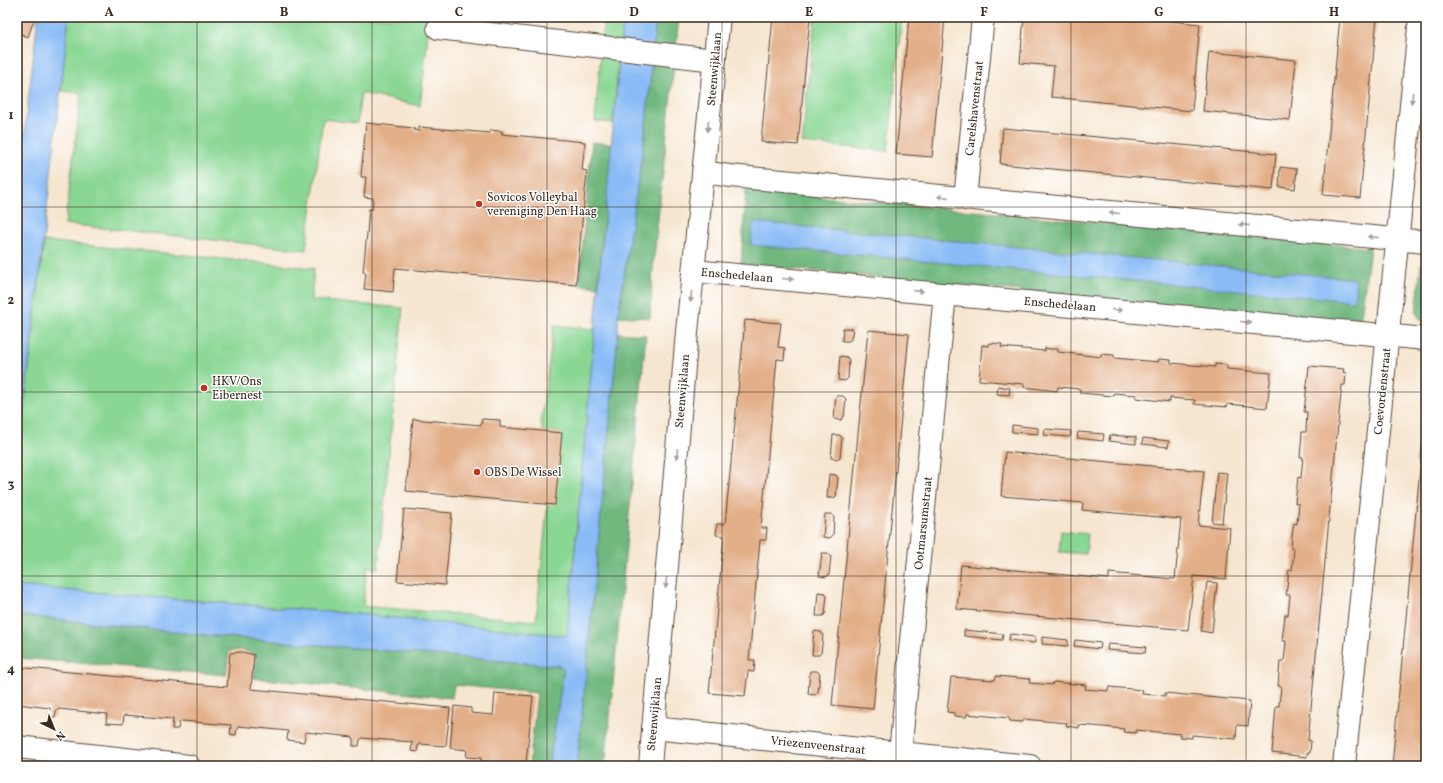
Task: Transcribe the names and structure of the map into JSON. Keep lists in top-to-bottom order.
{
  "streets": {
    "street": [
      "Steenwijklaan",
      "Carelshavenstraat",
      "Enschedelaan",
      "Coevordenstraat",
      "Ootmarsumstraat",
      "Vriezenveenstraat"
    ]
  },
  "crossings": [
    ["Steenwijklaan", "Enschedelaan"],
    ["Steenwijklaan", "Vriezenveenstraat"],
    ["Enschedelaan", "Coevordenstraat"],
    ["Enschedelaan", "Ootmarsumstraat"],
    ["Ootmarsumstraat", "Vriezenveenstraat"]
  ],
  "one_way": ["Steenwijklaan"],
  "places": ["Sovicos Volleybal vereniging Den Haag", "HKV/Ons Eibernest", "OBS De Wissel"],
  "north": "bottom right",
  "grid": {
    "columns": [
      "A",
      "B",
      "C",
      "D",
      "E",
      "F",
      "G",
      "H"
    ],
    "rows": [
      "1",
      "2",
      "3",
      "4"
    ]
  }
}
